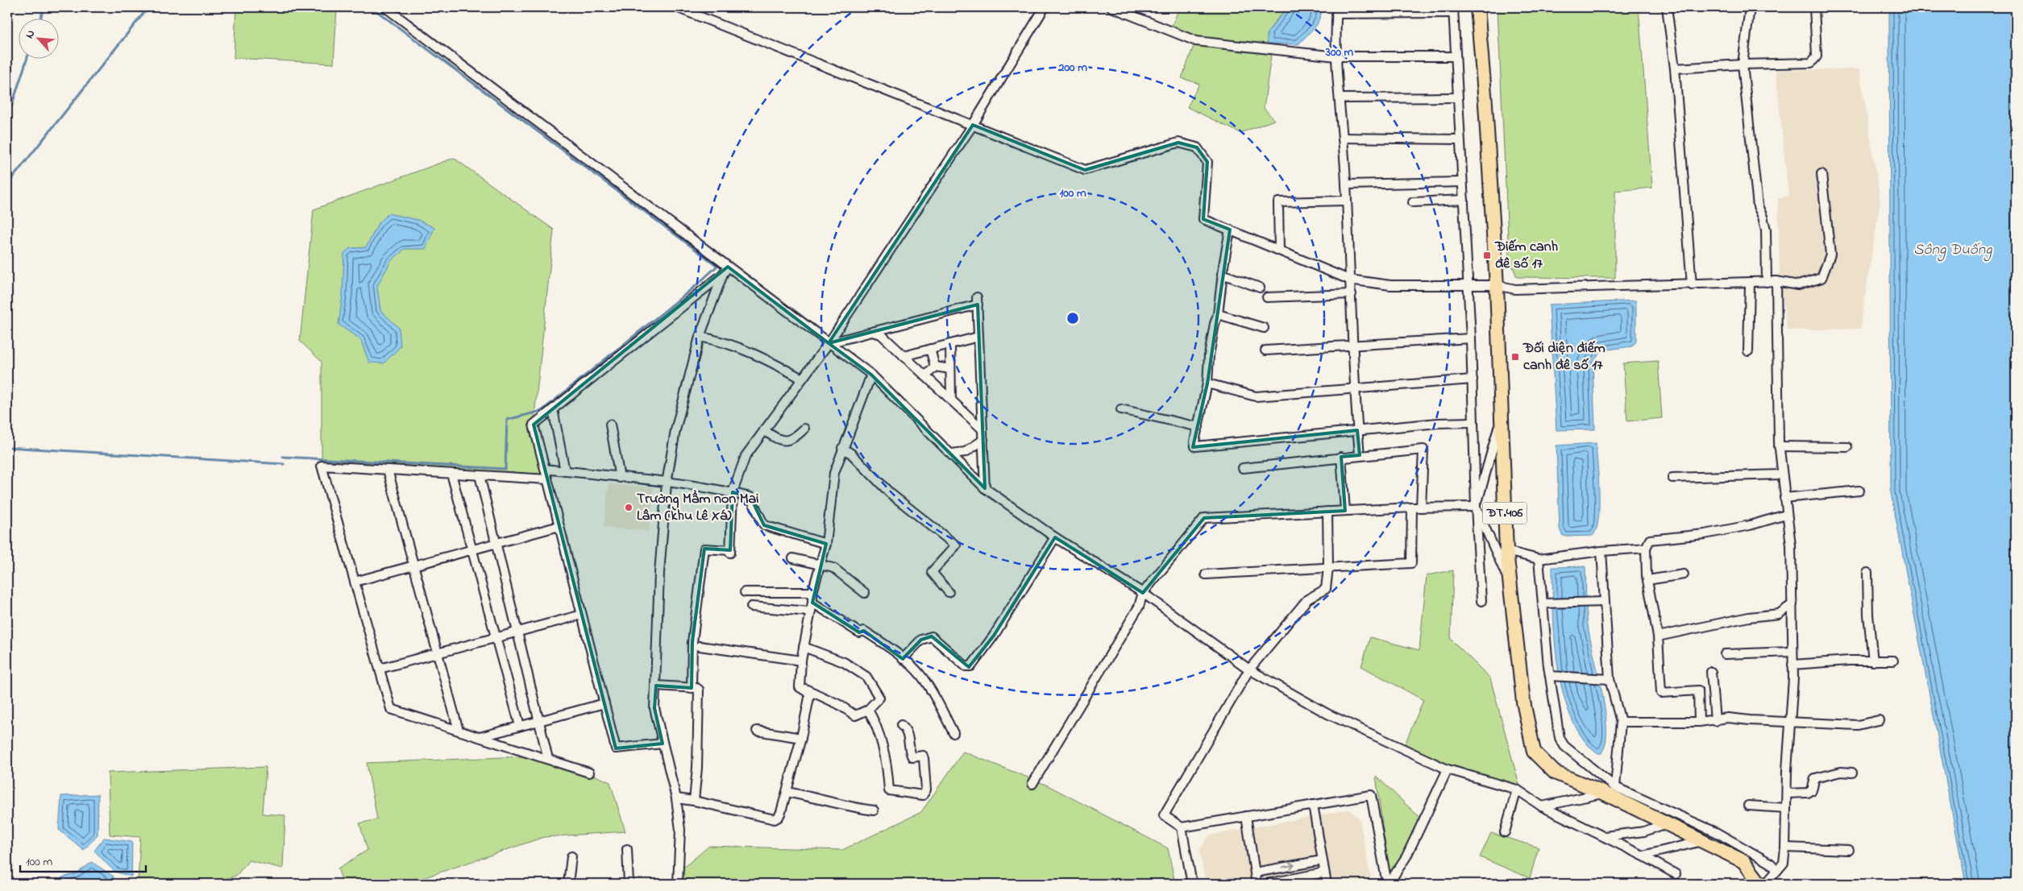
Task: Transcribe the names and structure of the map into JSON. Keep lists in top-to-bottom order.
{
  "streets": {
    "main road": ["ĐT.406"]
  },
  "water": ["Sông Đuống"],
  "places": {
    "transit": ["Điếm canh đê số 17", "Đối diện điếm canh đê số 17"],
    "other": ["Trường Mầm non Mai Lâm (khu Lê Xá)"]
  },
  "scale_bar": "100 m",
  "north": "top left",
  "rings": ["300 m", "200 m", "100 m"]
}
